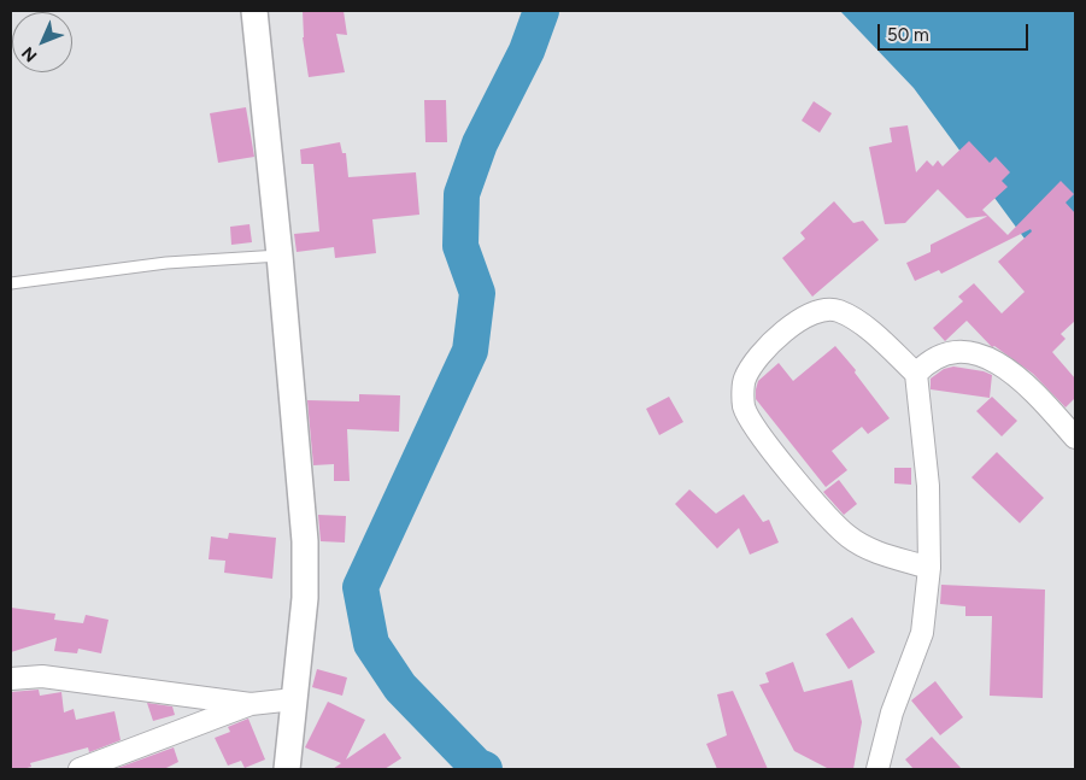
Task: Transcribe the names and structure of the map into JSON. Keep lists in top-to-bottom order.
{
  "scale_bar": "50 m",
  "north": "bottom left"
}
